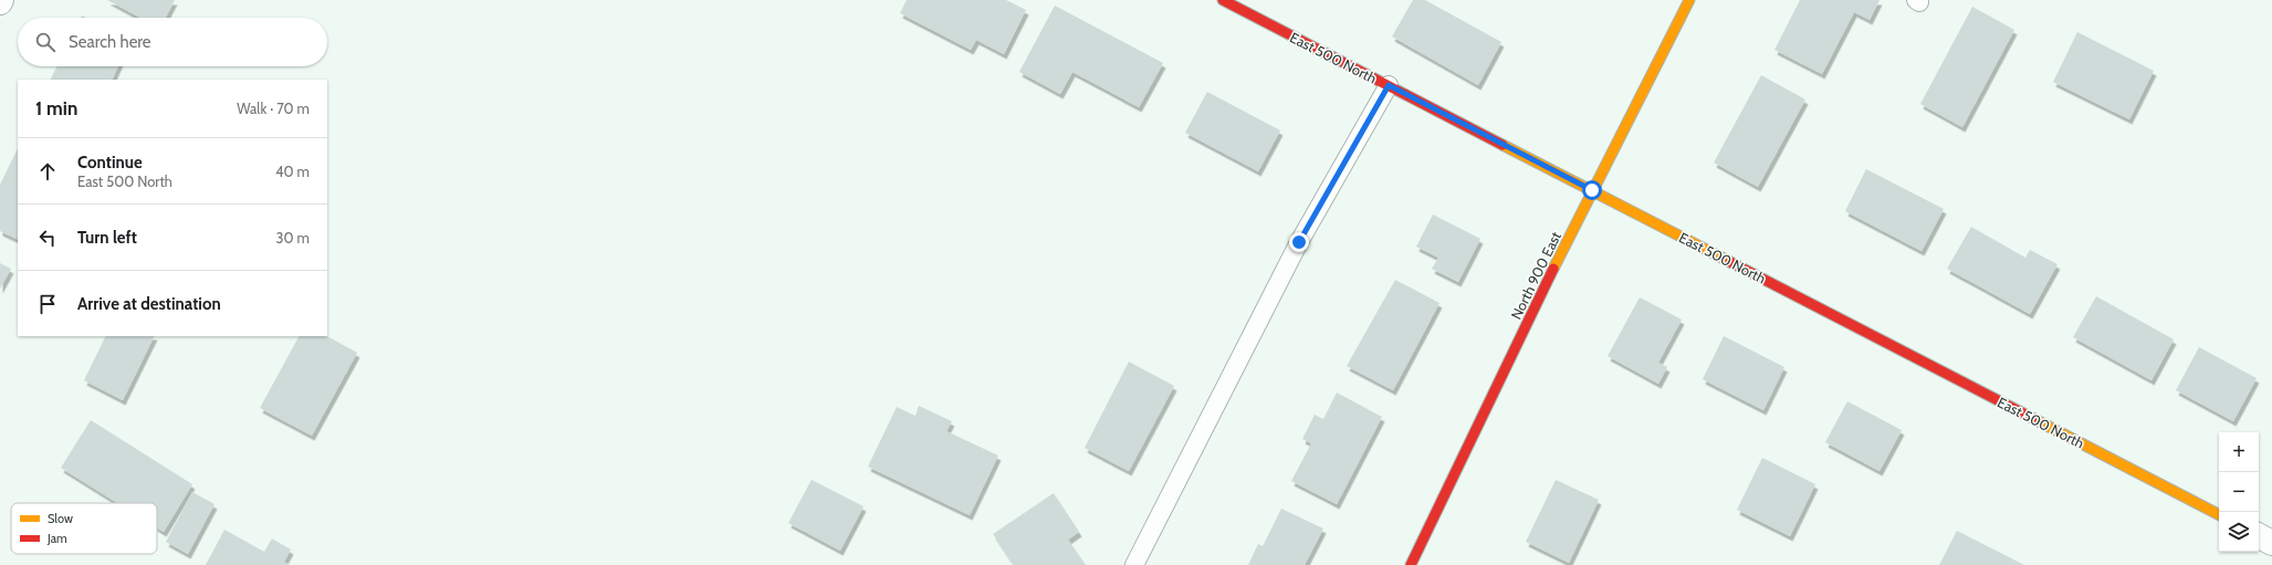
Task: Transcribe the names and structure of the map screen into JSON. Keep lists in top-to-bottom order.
{
  "streets": {
    "street": ["East 500 North", "North 900 East"]
  },
  "crossings": [
    ["East 500 North", "North 900 East"]
  ],
  "legend": ["Slow", "Jam"],
  "page": {
    "search": "Search here",
    "heading": ["1 min", "Walk · 70 m"],
    "list": [
      ["Continue", "East 500 North", "40 m"],
      ["Turn left", "30 m"],
      "Arrive at destination"
    ],
    "map_buttons": ["+", "−"]
  }
}
